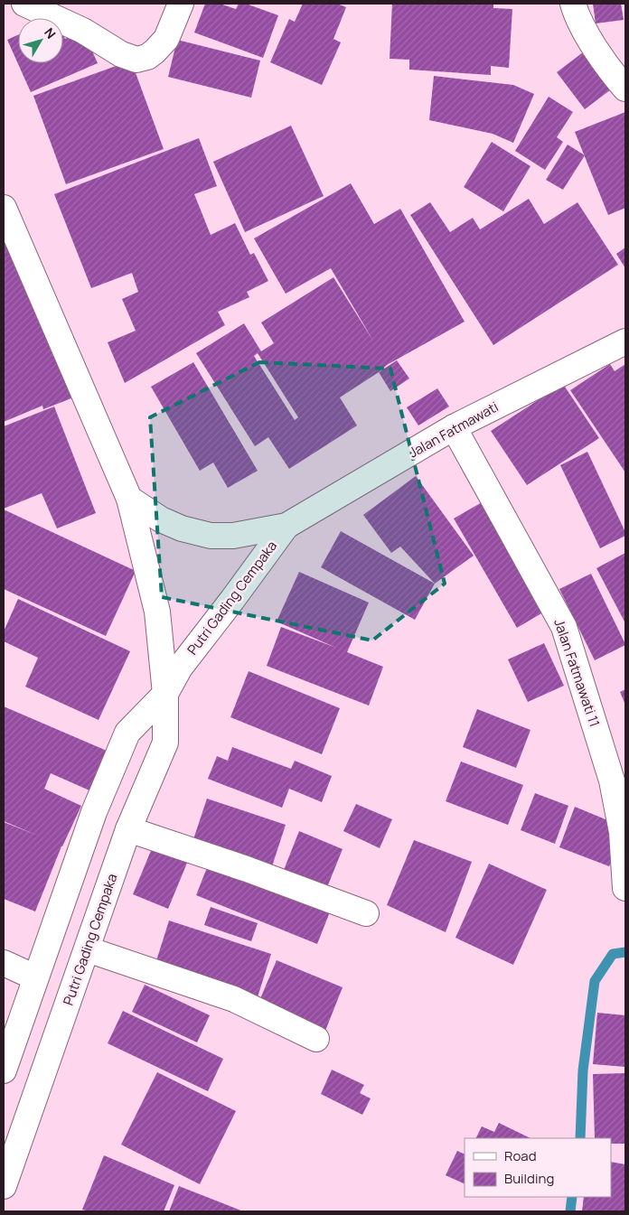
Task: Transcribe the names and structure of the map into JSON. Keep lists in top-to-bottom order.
{
  "streets": {
    "street": ["Jalan Fatmawati", "Putri Gading Cempaka", "Jalan Fatmawati 11"]
  },
  "crossings": [
    ["Jalan Fatmawati", "Putri Gading Cempaka"],
    ["Jalan Fatmawati", "Jalan Fatmawati 11"]
  ],
  "legend": ["Road", "Building"],
  "north": "top right"
}
